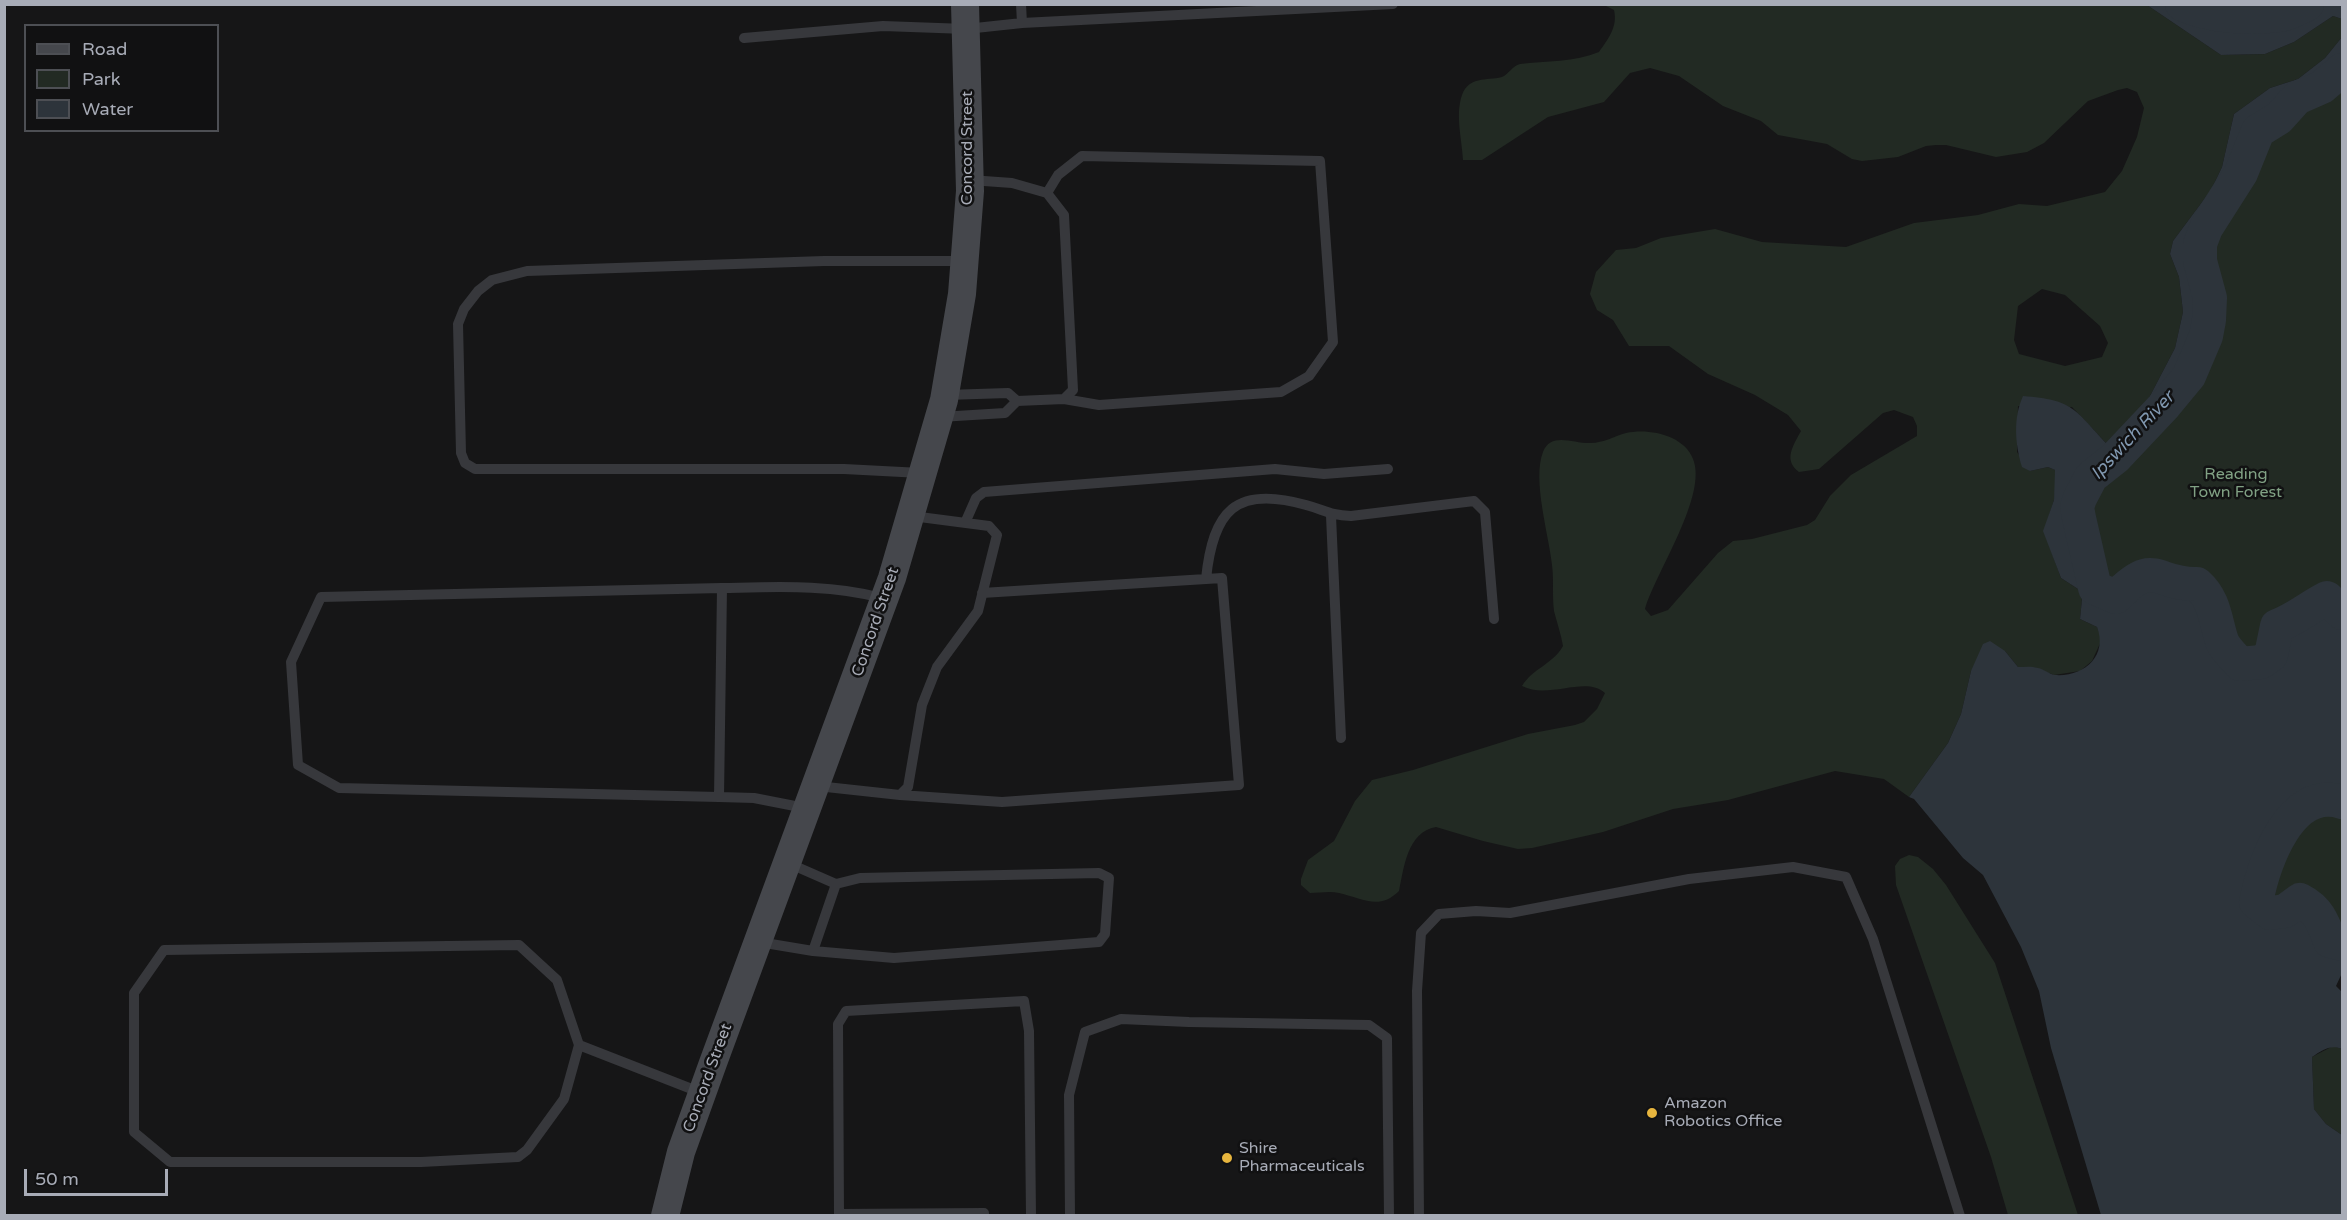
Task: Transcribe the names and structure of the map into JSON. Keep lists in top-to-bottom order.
{
  "streets": {
    "street": ["Concord Street"]
  },
  "water": ["Ipswich River"],
  "parks": ["Reading Town Forest"],
  "places": ["Amazon Robotics Office", "Shire Pharmaceuticals"],
  "legend": ["Road", "Park", "Water"],
  "scale_bar": "50 m"
}
